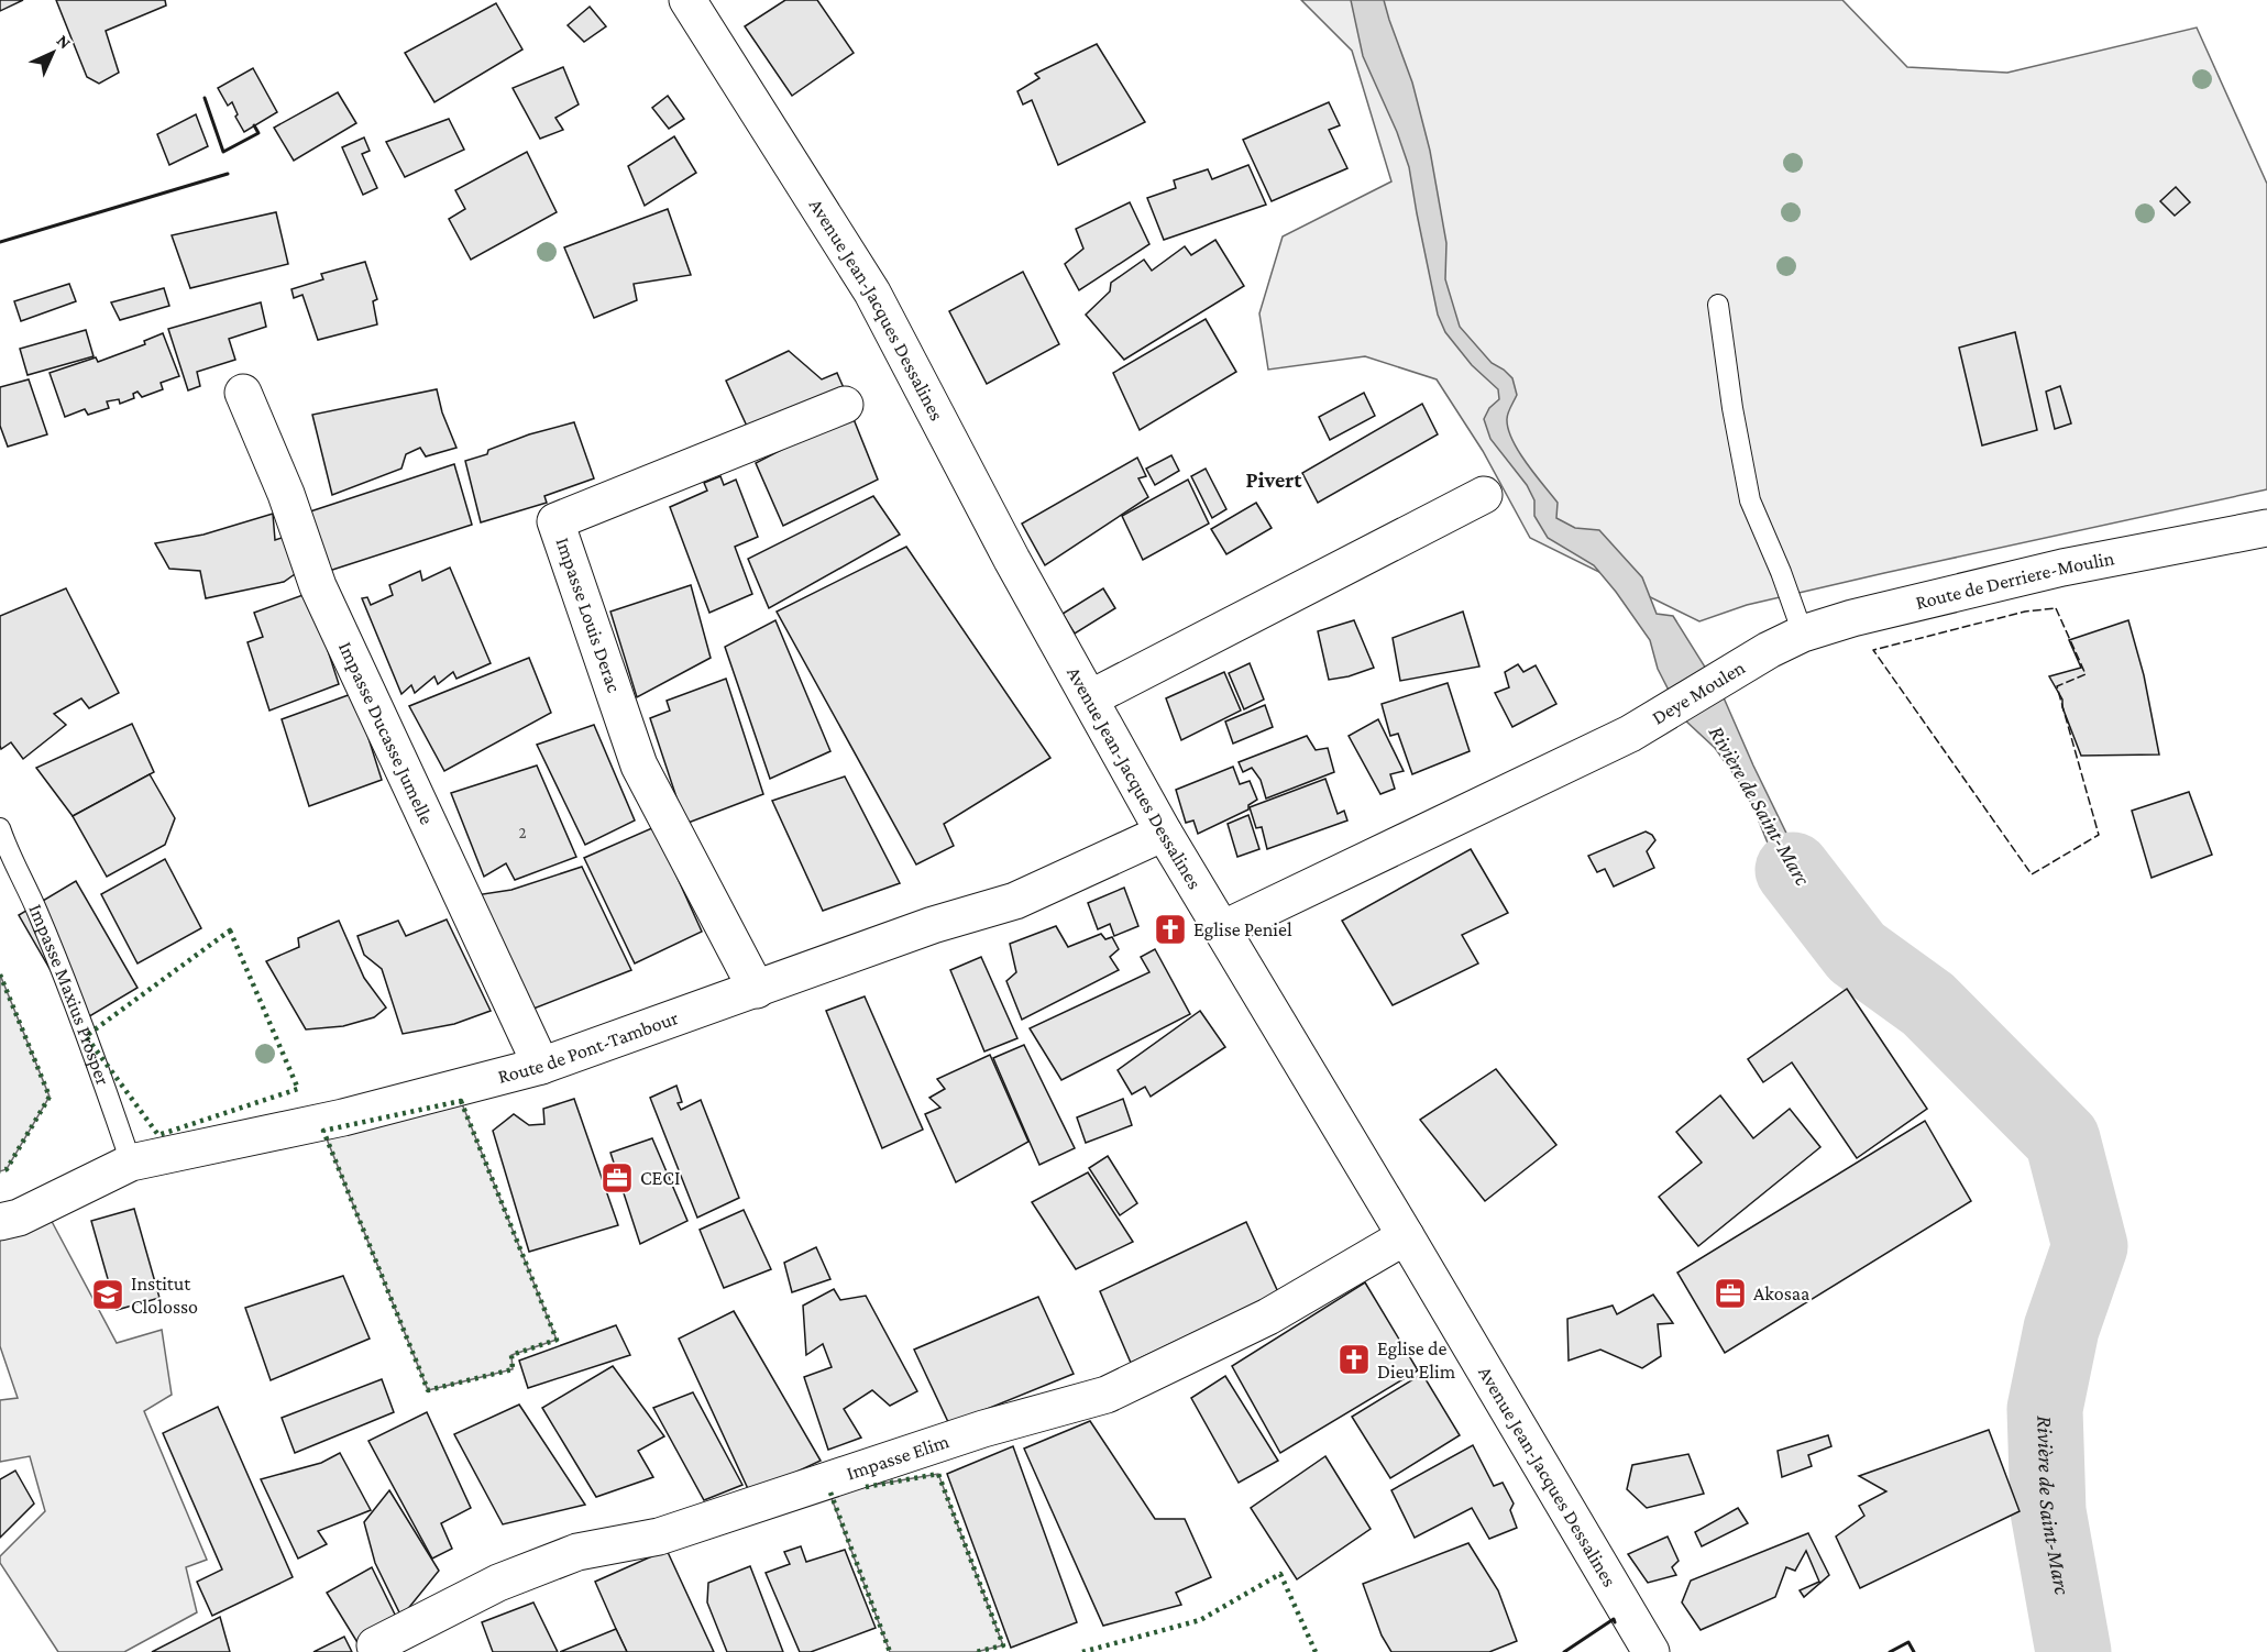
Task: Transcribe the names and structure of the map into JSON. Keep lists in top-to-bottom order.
{
  "streets": {
    "street": [
      "Avenue Jean-Jacques Dessalines",
      "Route de Derriere-Moulin",
      "Impasse Louis Derac",
      "Deye Moulen",
      "Impasse Ducasse Jumelle",
      "Route de Pont-Tambour",
      "Impasse Elim"
    ],
    "lane": ["Impasse Maxius Prosper"]
  },
  "crossings": [
    ["Avenue Jean-Jacques Dessalines", "Deye Moulen"],
    ["Avenue Jean-Jacques Dessalines", "Route de Pont-Tambour"],
    ["Avenue Jean-Jacques Dessalines", "Impasse Elim"],
    ["Route de Derriere-Moulin", "Deye Moulen"],
    ["Impasse Louis Derac", "Route de Pont-Tambour"],
    ["Impasse Ducasse Jumelle", "Route de Pont-Tambour"],
    ["Impasse Maxius Prosper", "Route de Pont-Tambour"]
  ],
  "districts": ["Pivert"],
  "water": ["Rivière de Saint-Marc"],
  "places": {
    "church": ["Eglise Peniel", "Eglise de Dieu Elim"],
    "office": ["CECI", "Akosaa"],
    "school or university": ["Institut Clolosso"]
  },
  "house_numbers": ["2"],
  "north": "top right"
}
